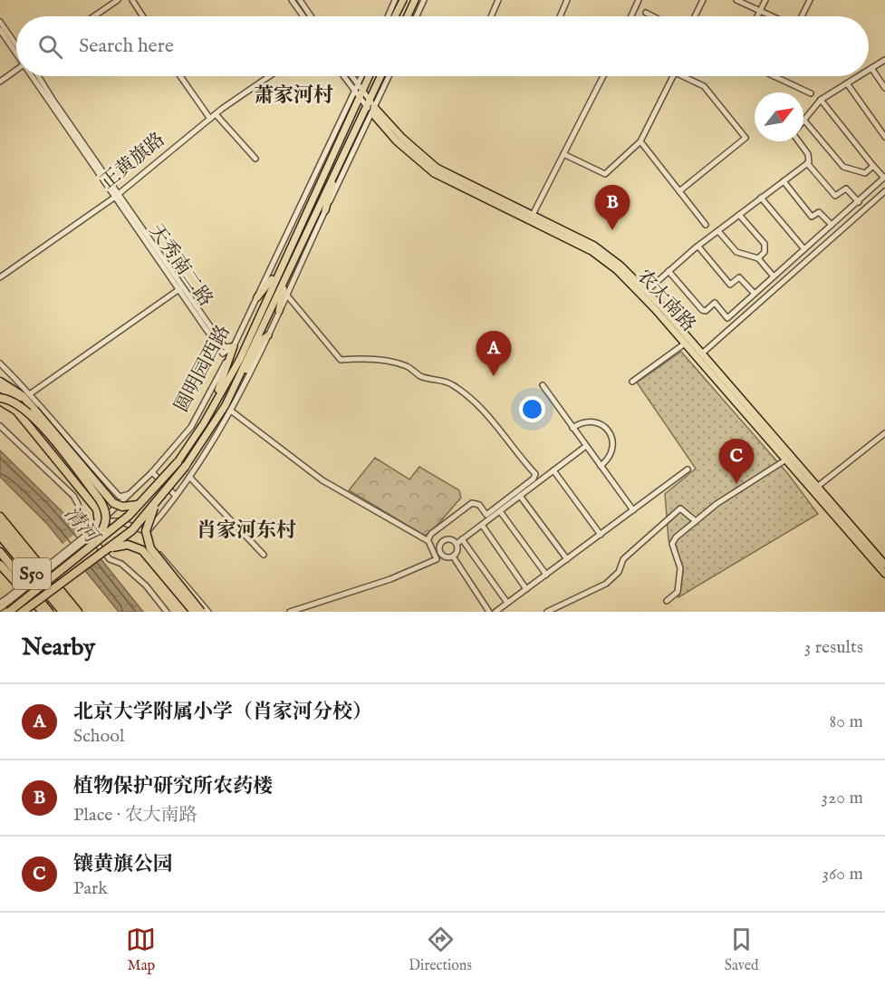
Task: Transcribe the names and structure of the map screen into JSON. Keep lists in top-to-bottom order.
{
  "streets": {
    "highway": ["圆明园西路", "S50"],
    "main road": ["农大南路"],
    "street": ["正黄旗路", "天秀南二路"]
  },
  "crossings": [
    ["正黄旗路", "天秀南二路"],
    ["天秀南二路", "圆明园西路"]
  ],
  "districts": ["萧家河村", "肖家河东村"],
  "water": ["清河"],
  "north": "top right",
  "page": {
    "search": "Search here",
    "pins": ["B", "A", "C"],
    "heading": ["Nearby", "3 results"],
    "list": [
      {
        "mark": "A",
        "name": "北京大学附属小学（肖家河分校）",
        "note": "School",
        "value": "80 m"
      },
      {
        "mark": "B",
        "name": "植物保护研究所农药楼",
        "note": "Place · 农大南路",
        "value": "320 m"
      },
      {
        "mark": "C",
        "name": "镶黄旗公园",
        "note": "Park",
        "value": "360 m"
      }
    ],
    "nav": ["Map", "Directions", "Saved"]
  }
}
